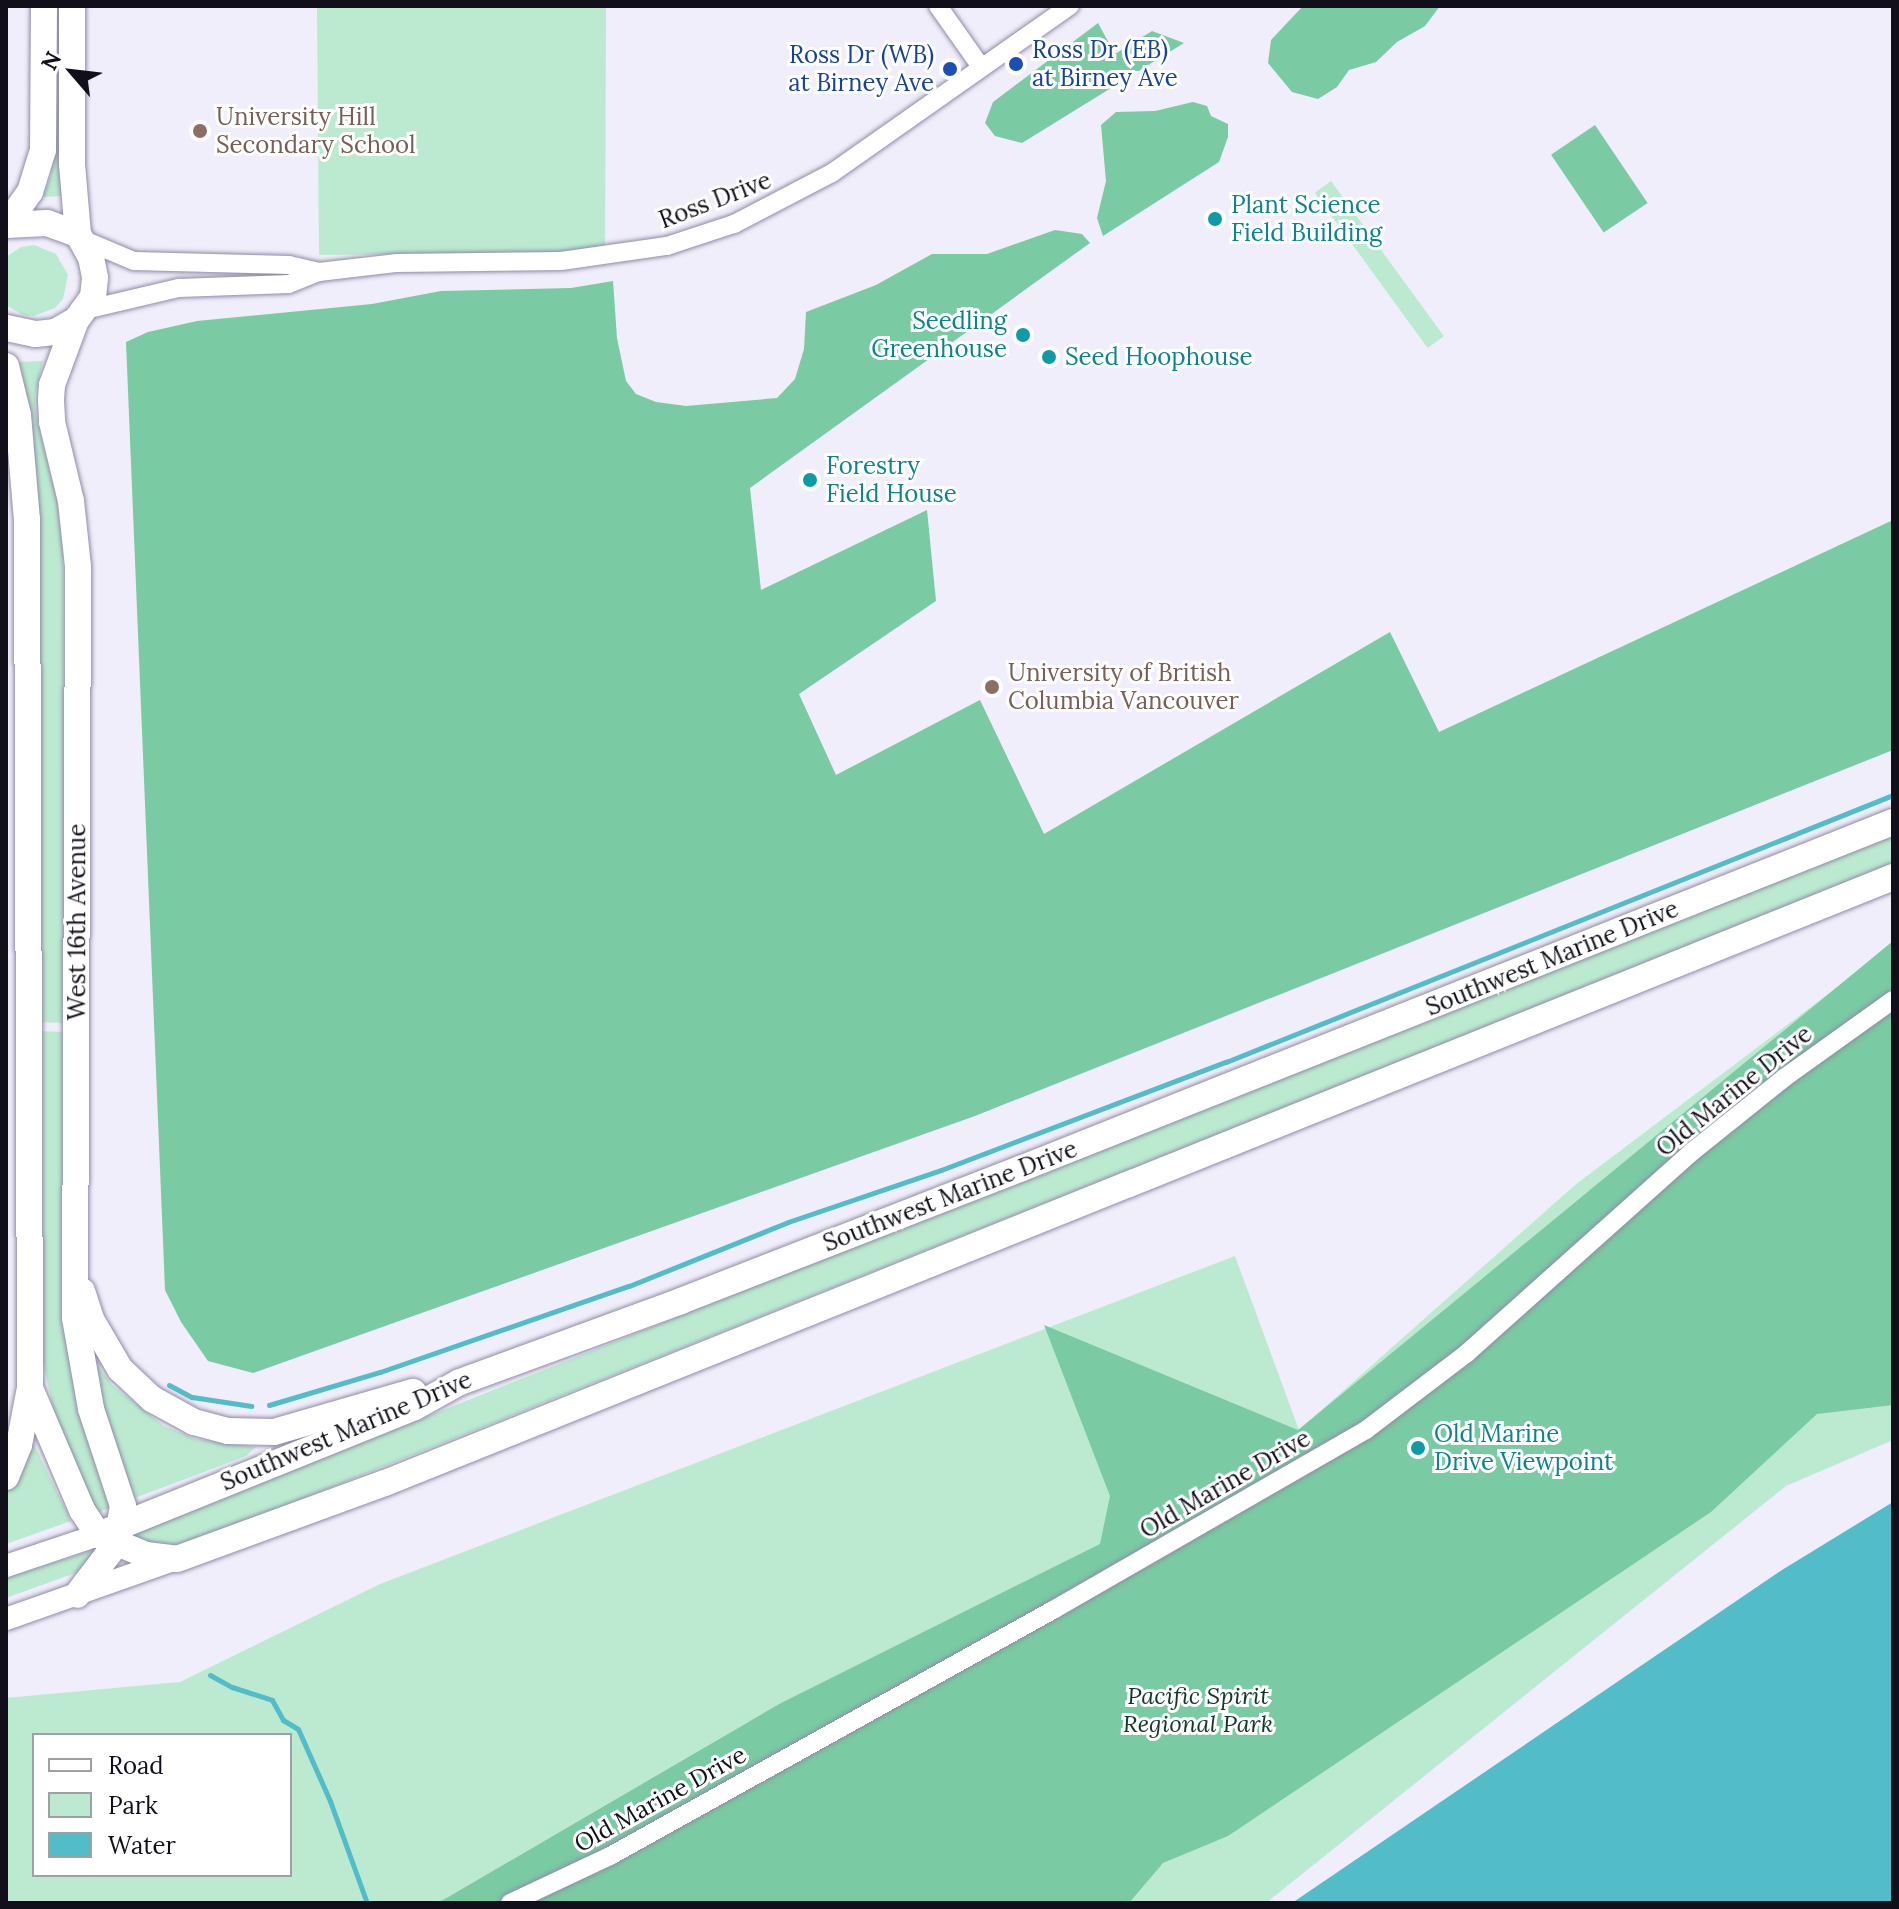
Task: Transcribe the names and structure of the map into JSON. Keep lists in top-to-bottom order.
{
  "streets": {
    "main road": ["West 16th Avenue", "Southwest Marine Drive"],
    "street": ["Ross Drive", "Old Marine Drive"]
  },
  "crossings": [
    ["Ross Drive", "West 16th Avenue"],
    ["West 16th Avenue", "Southwest Marine Drive"]
  ],
  "parks": ["Pacific Spirit Regional Park"],
  "places": [
    "Ross Dr (EB) at Birney Ave",
    "Ross Dr (WB) at Birney Ave",
    "University Hill Secondary School",
    "Plant Science Field Building",
    "Seedling Greenhouse",
    "Seed Hoophouse",
    "Forestry Field House",
    "University of British Columbia Vancouver",
    "Old Marine Drive Viewpoint"
  ],
  "legend": ["Road", "Park", "Water"],
  "north": "top left"
}
